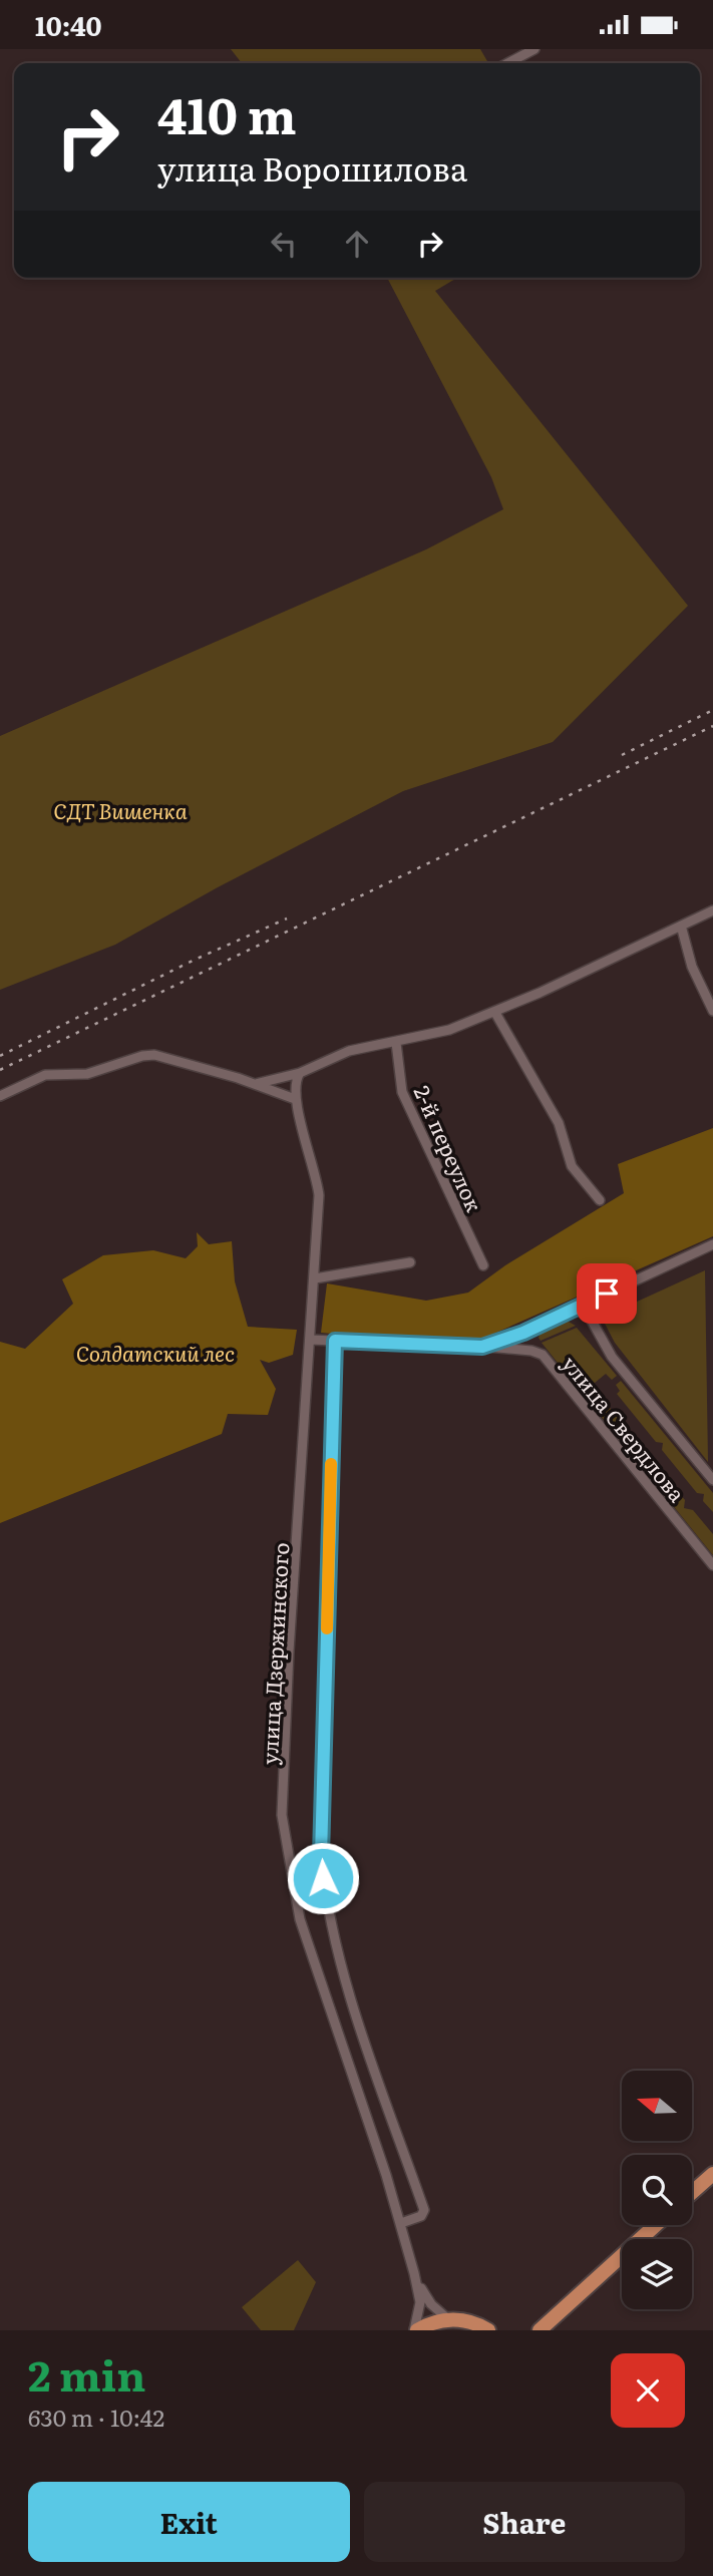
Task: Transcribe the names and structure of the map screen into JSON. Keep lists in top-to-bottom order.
{
  "streets": {
    "street": ["2-й переулок", "улица Свердлова", "улица Дзержинского"]
  },
  "parks": ["СДТ Вишенка", "Солдатский лес"],
  "north": "left",
  "page": {
    "status": "10:40",
    "turn": ["410 m", "улица Ворошилова"],
    "heading": ["2 min", "630 m · 10:42"],
    "buttons": ["Exit", "Share"]
  }
}
